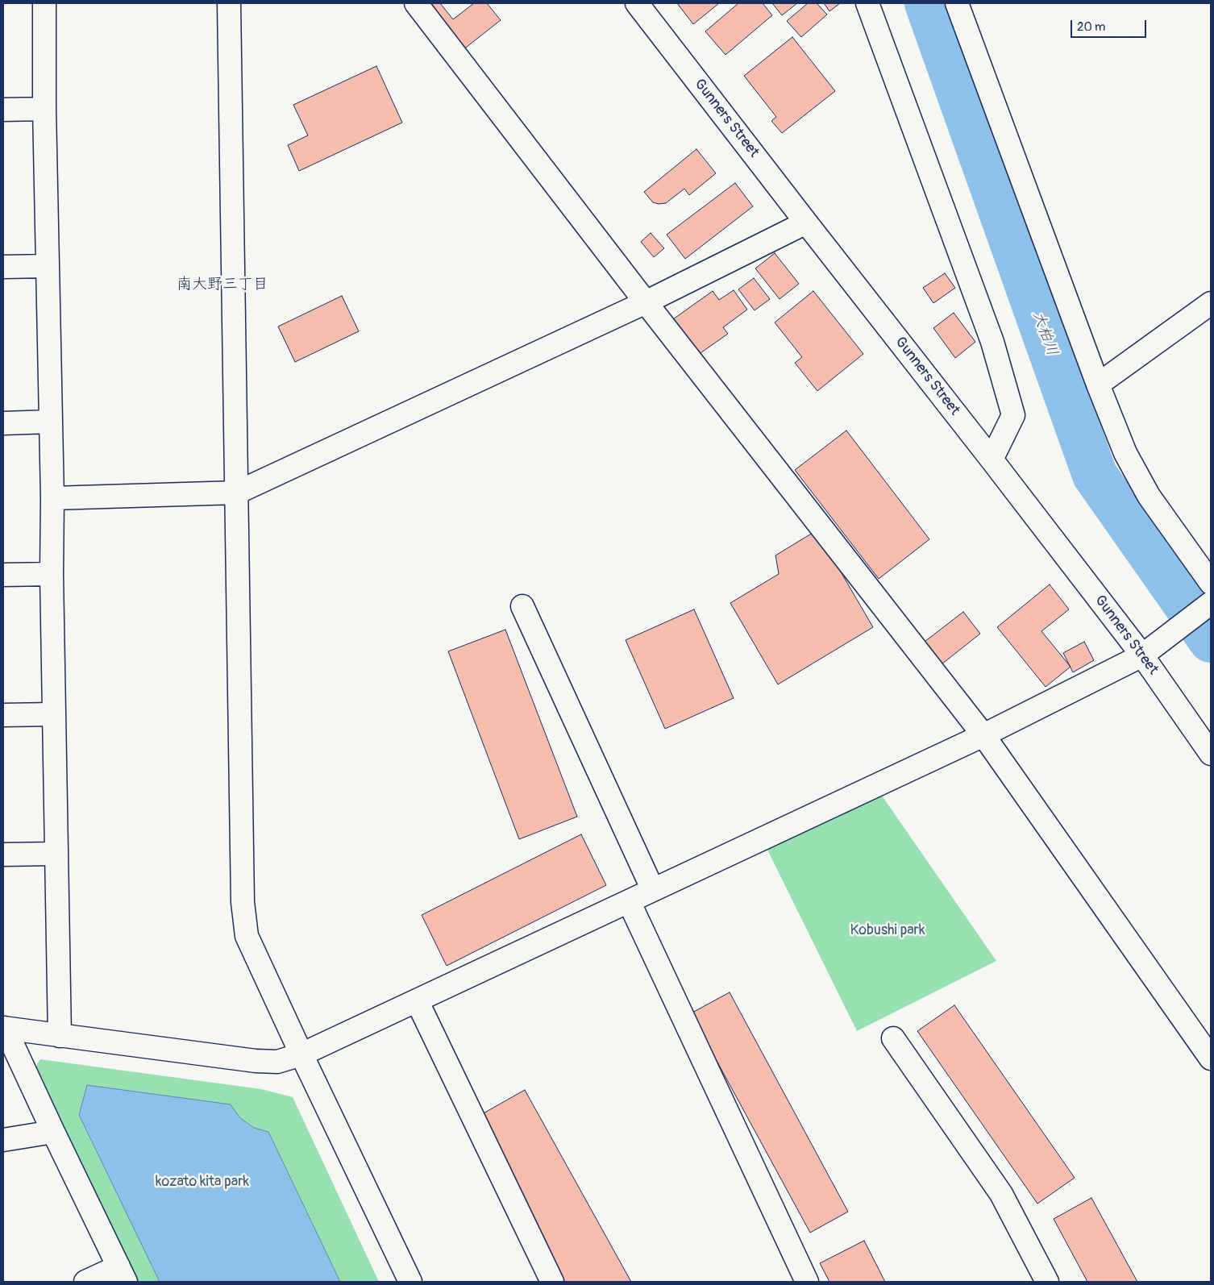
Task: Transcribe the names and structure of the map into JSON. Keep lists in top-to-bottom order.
{
  "streets": {
    "street": ["Gunners Street"]
  },
  "districts": ["南大野三丁目"],
  "water": ["大柏川"],
  "parks": ["Kobushi park", "kozato kita park"],
  "scale_bar": "20 m"
}
